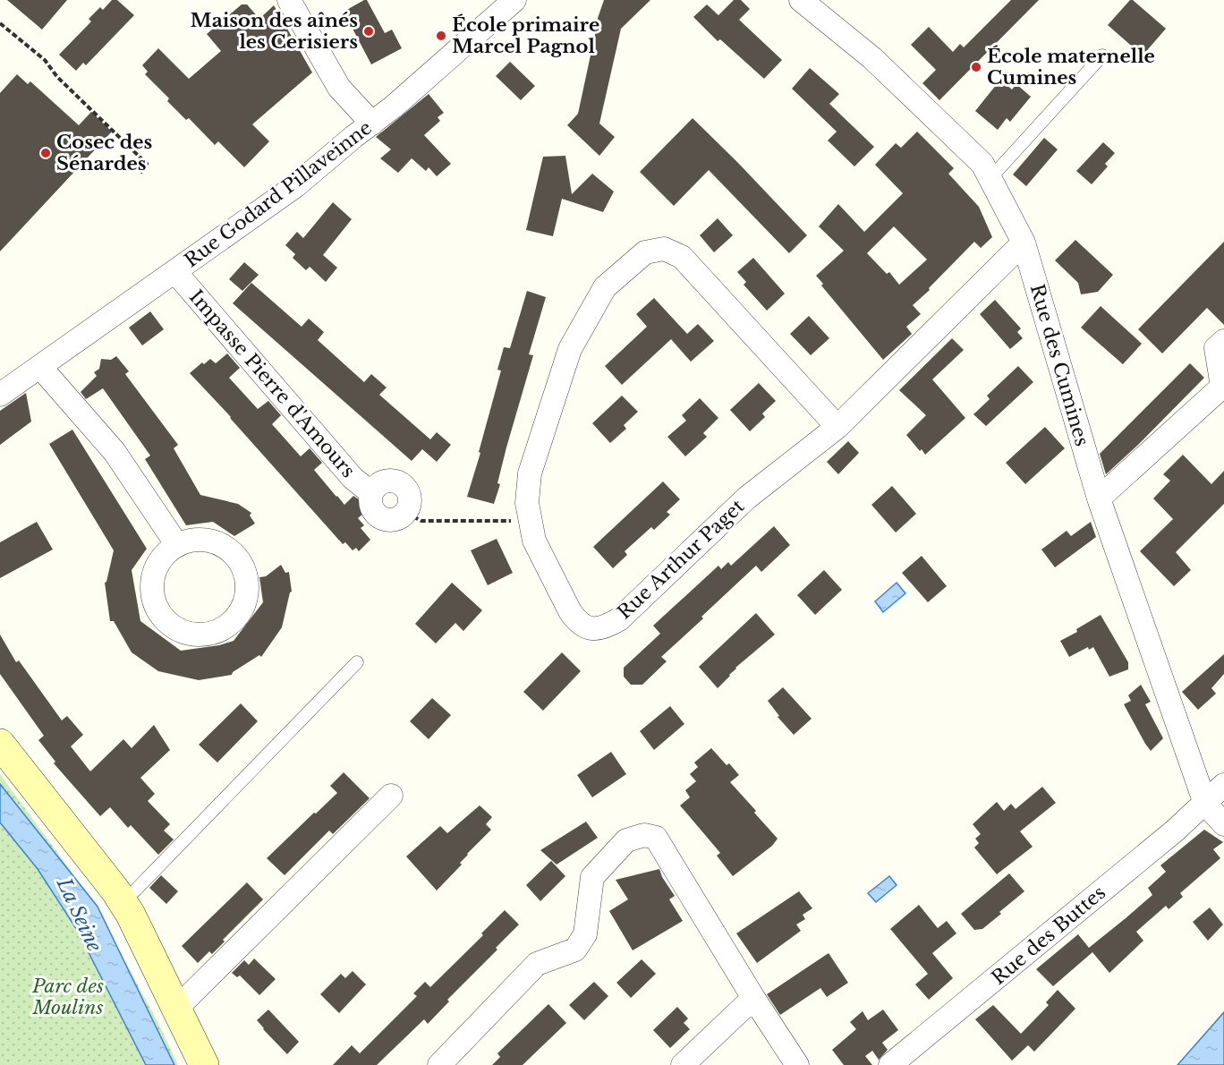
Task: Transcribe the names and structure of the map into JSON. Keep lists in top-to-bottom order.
{
  "streets": {
    "street": [
      "Rue Godard Pillaveinne",
      "Rue des Cumines",
      "Impasse Pierre d'Amours",
      "Rue Arthur Paget",
      "Rue des Buttes"
    ]
  },
  "crossings": [
    ["Rue Godard Pillaveinne", "Impasse Pierre d'Amours"],
    ["Rue des Cumines", "Rue Arthur Paget"],
    ["Rue des Cumines", "Rue des Buttes"]
  ],
  "water": ["La Seine"],
  "parks": ["Parc des Moulins"],
  "places": [
    "Maison des aînés les Cerisiers",
    "École primaire Marcel Pagnol",
    "École maternelle Cumines",
    "Cosec des Sénardes"
  ]
}
